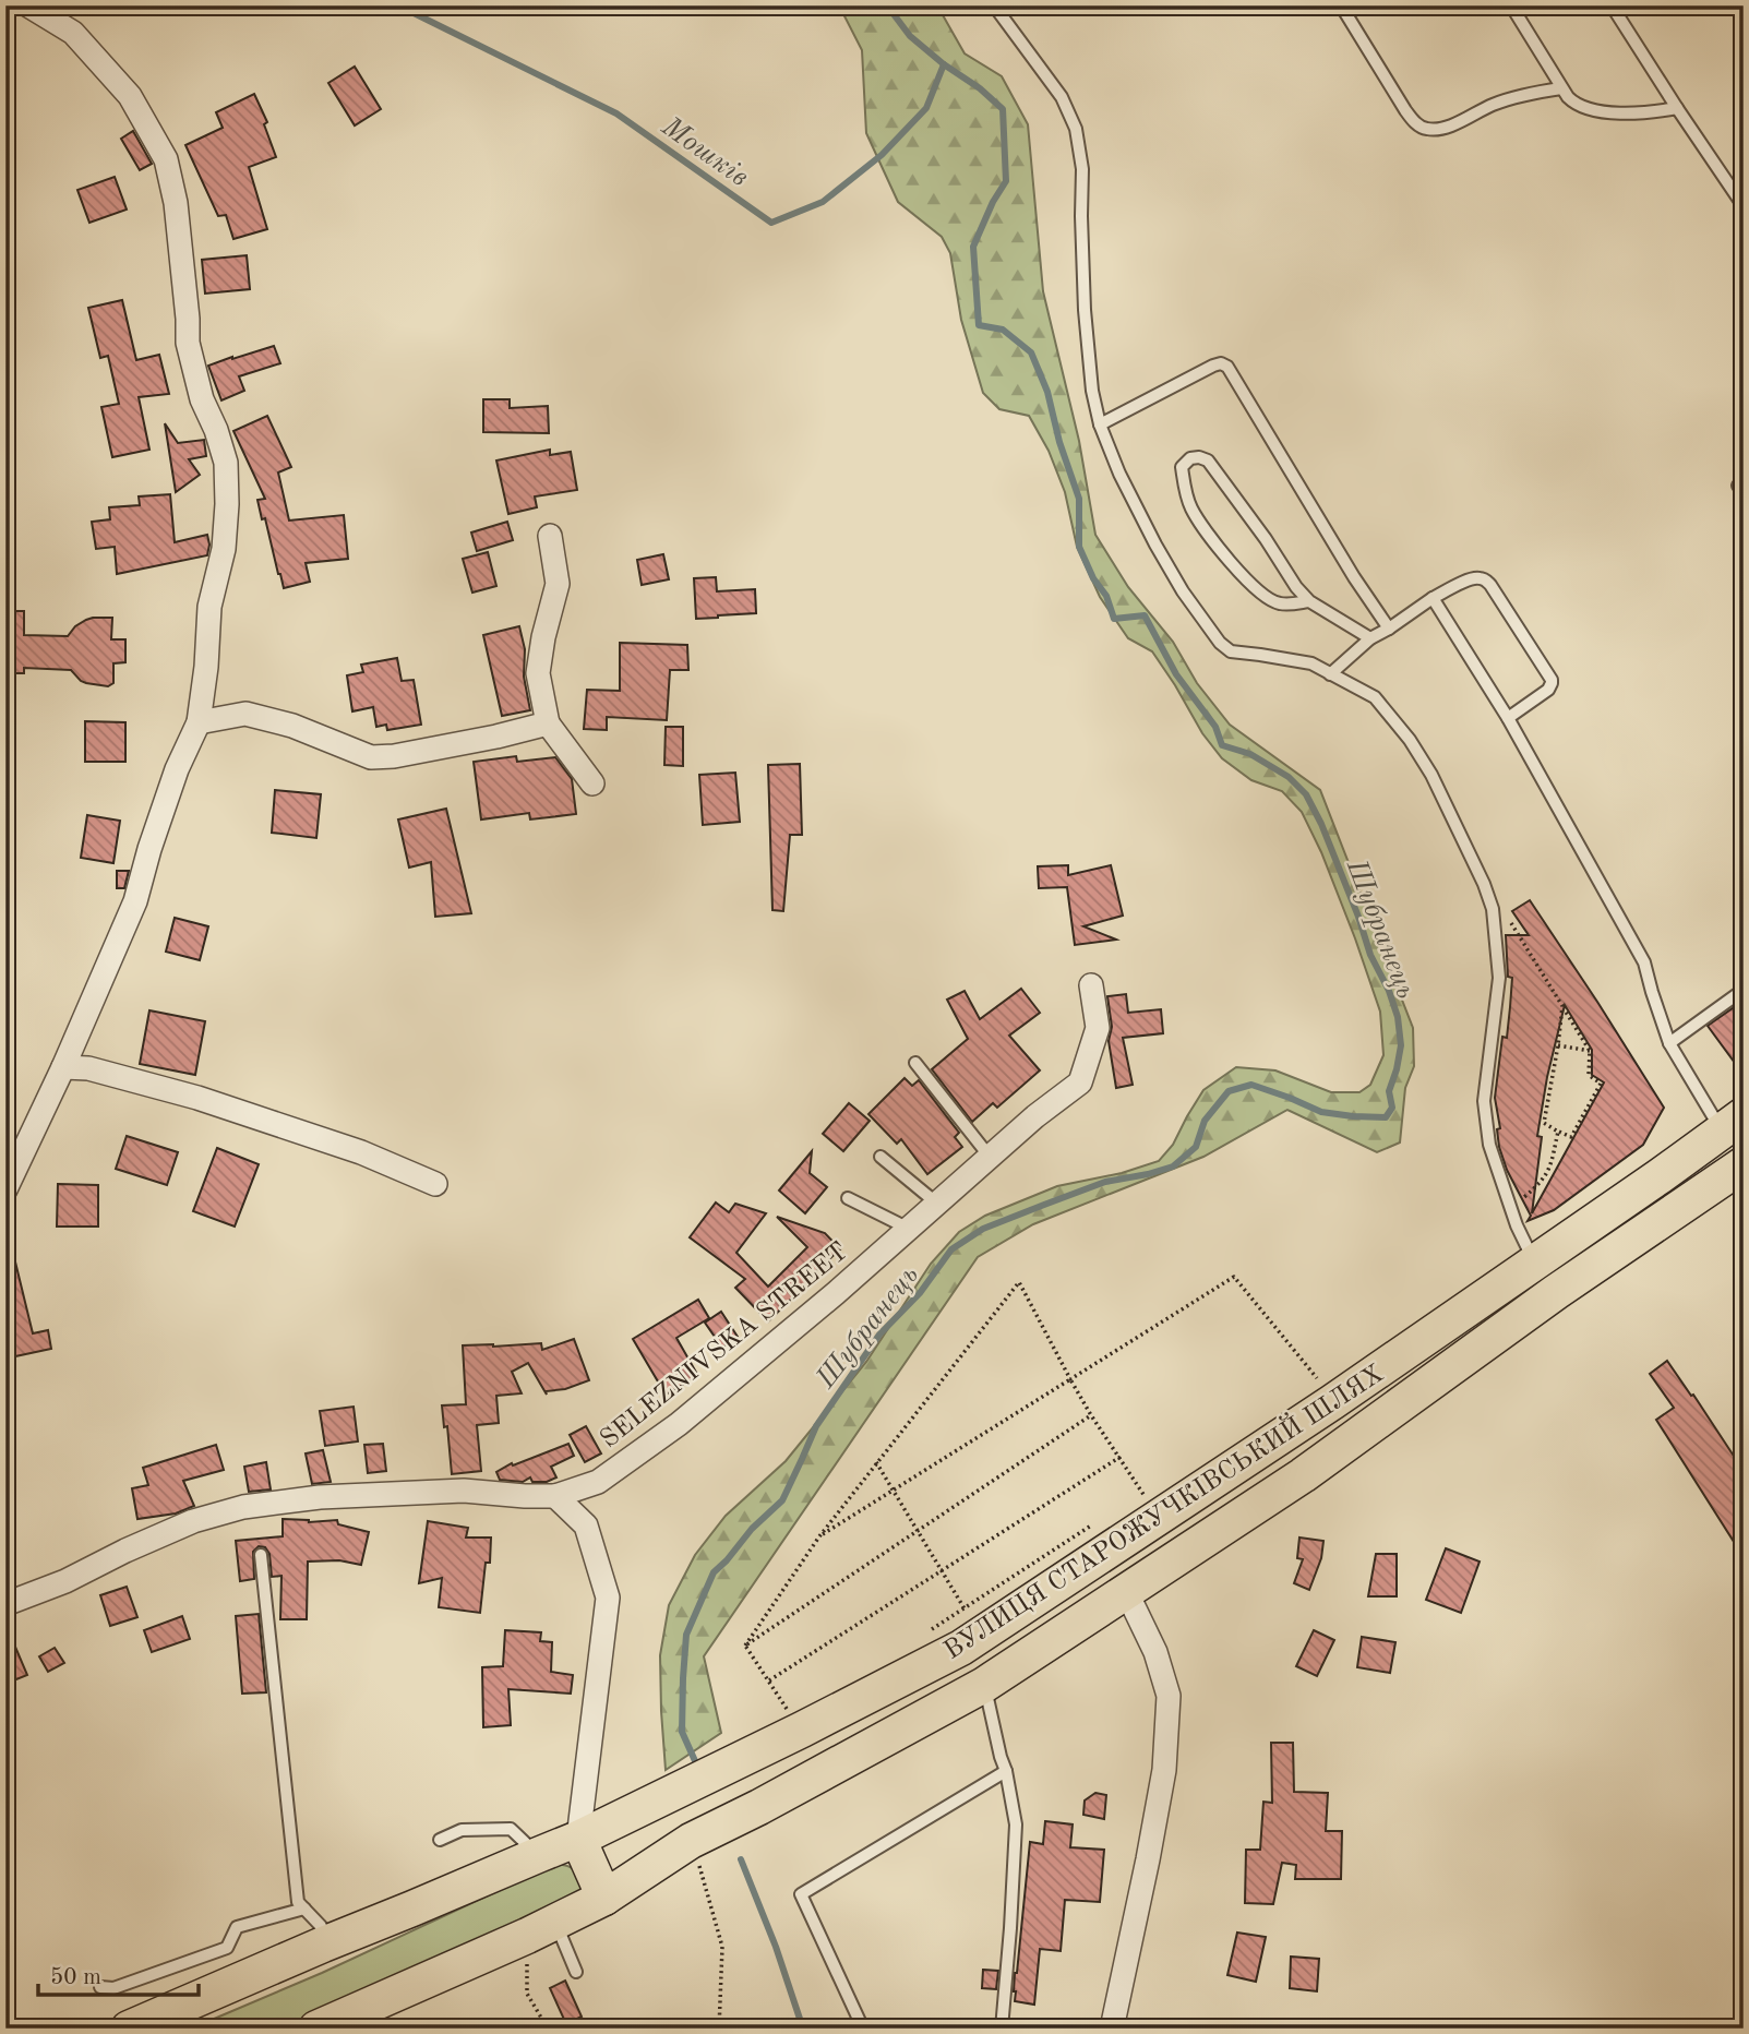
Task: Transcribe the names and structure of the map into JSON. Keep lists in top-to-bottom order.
{
  "streets": {
    "main road": ["ВУЛИЦЯ СТАРОЖУЧКІВСЬКИЙ ШЛЯХ"],
    "street": ["SELEZNIVSKA STREET"]
  },
  "water": ["Мошків", "Шубранець"],
  "scale_bar": "50 m"
}
